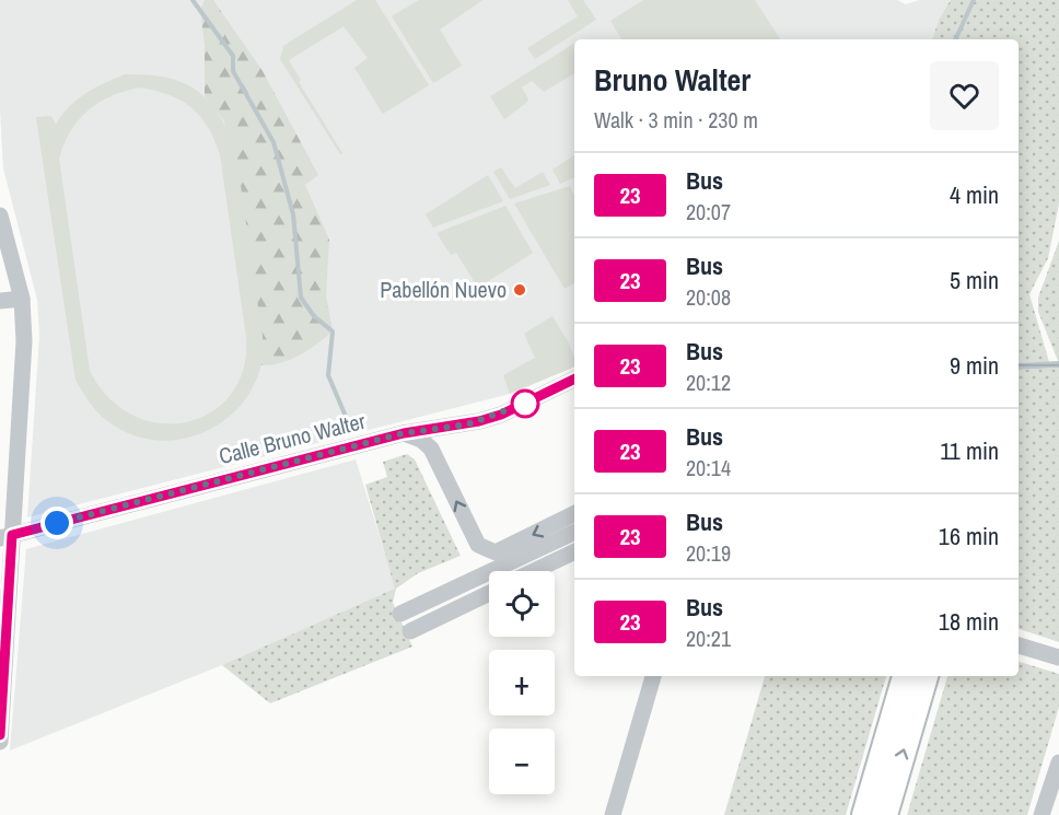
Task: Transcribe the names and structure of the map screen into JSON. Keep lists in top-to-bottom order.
{
  "streets": {
    "street": ["Calle Bruno Walter"]
  },
  "places": ["Pabellón Nuevo"],
  "lines": ["bus line 23"],
  "page": {
    "heading": ["Bruno Walter", "Walk · 3 min · 230 m"],
    "list": [
      {
        "mark": "23",
        "name": "Bus",
        "note": "20:07",
        "value": "4 min"
      },
      {
        "mark": "23",
        "name": "Bus",
        "note": "20:08",
        "value": "5 min"
      },
      {
        "mark": "23",
        "name": "Bus",
        "note": "20:12",
        "value": "9 min"
      },
      {
        "mark": "23",
        "name": "Bus",
        "note": "20:14",
        "value": "11 min"
      },
      {
        "mark": "23",
        "name": "Bus",
        "note": "20:19",
        "value": "16 min"
      },
      {
        "mark": "23",
        "name": "Bus",
        "note": "20:21",
        "value": "18 min"
      }
    ],
    "map_buttons": ["+", "−"]
  }
}
